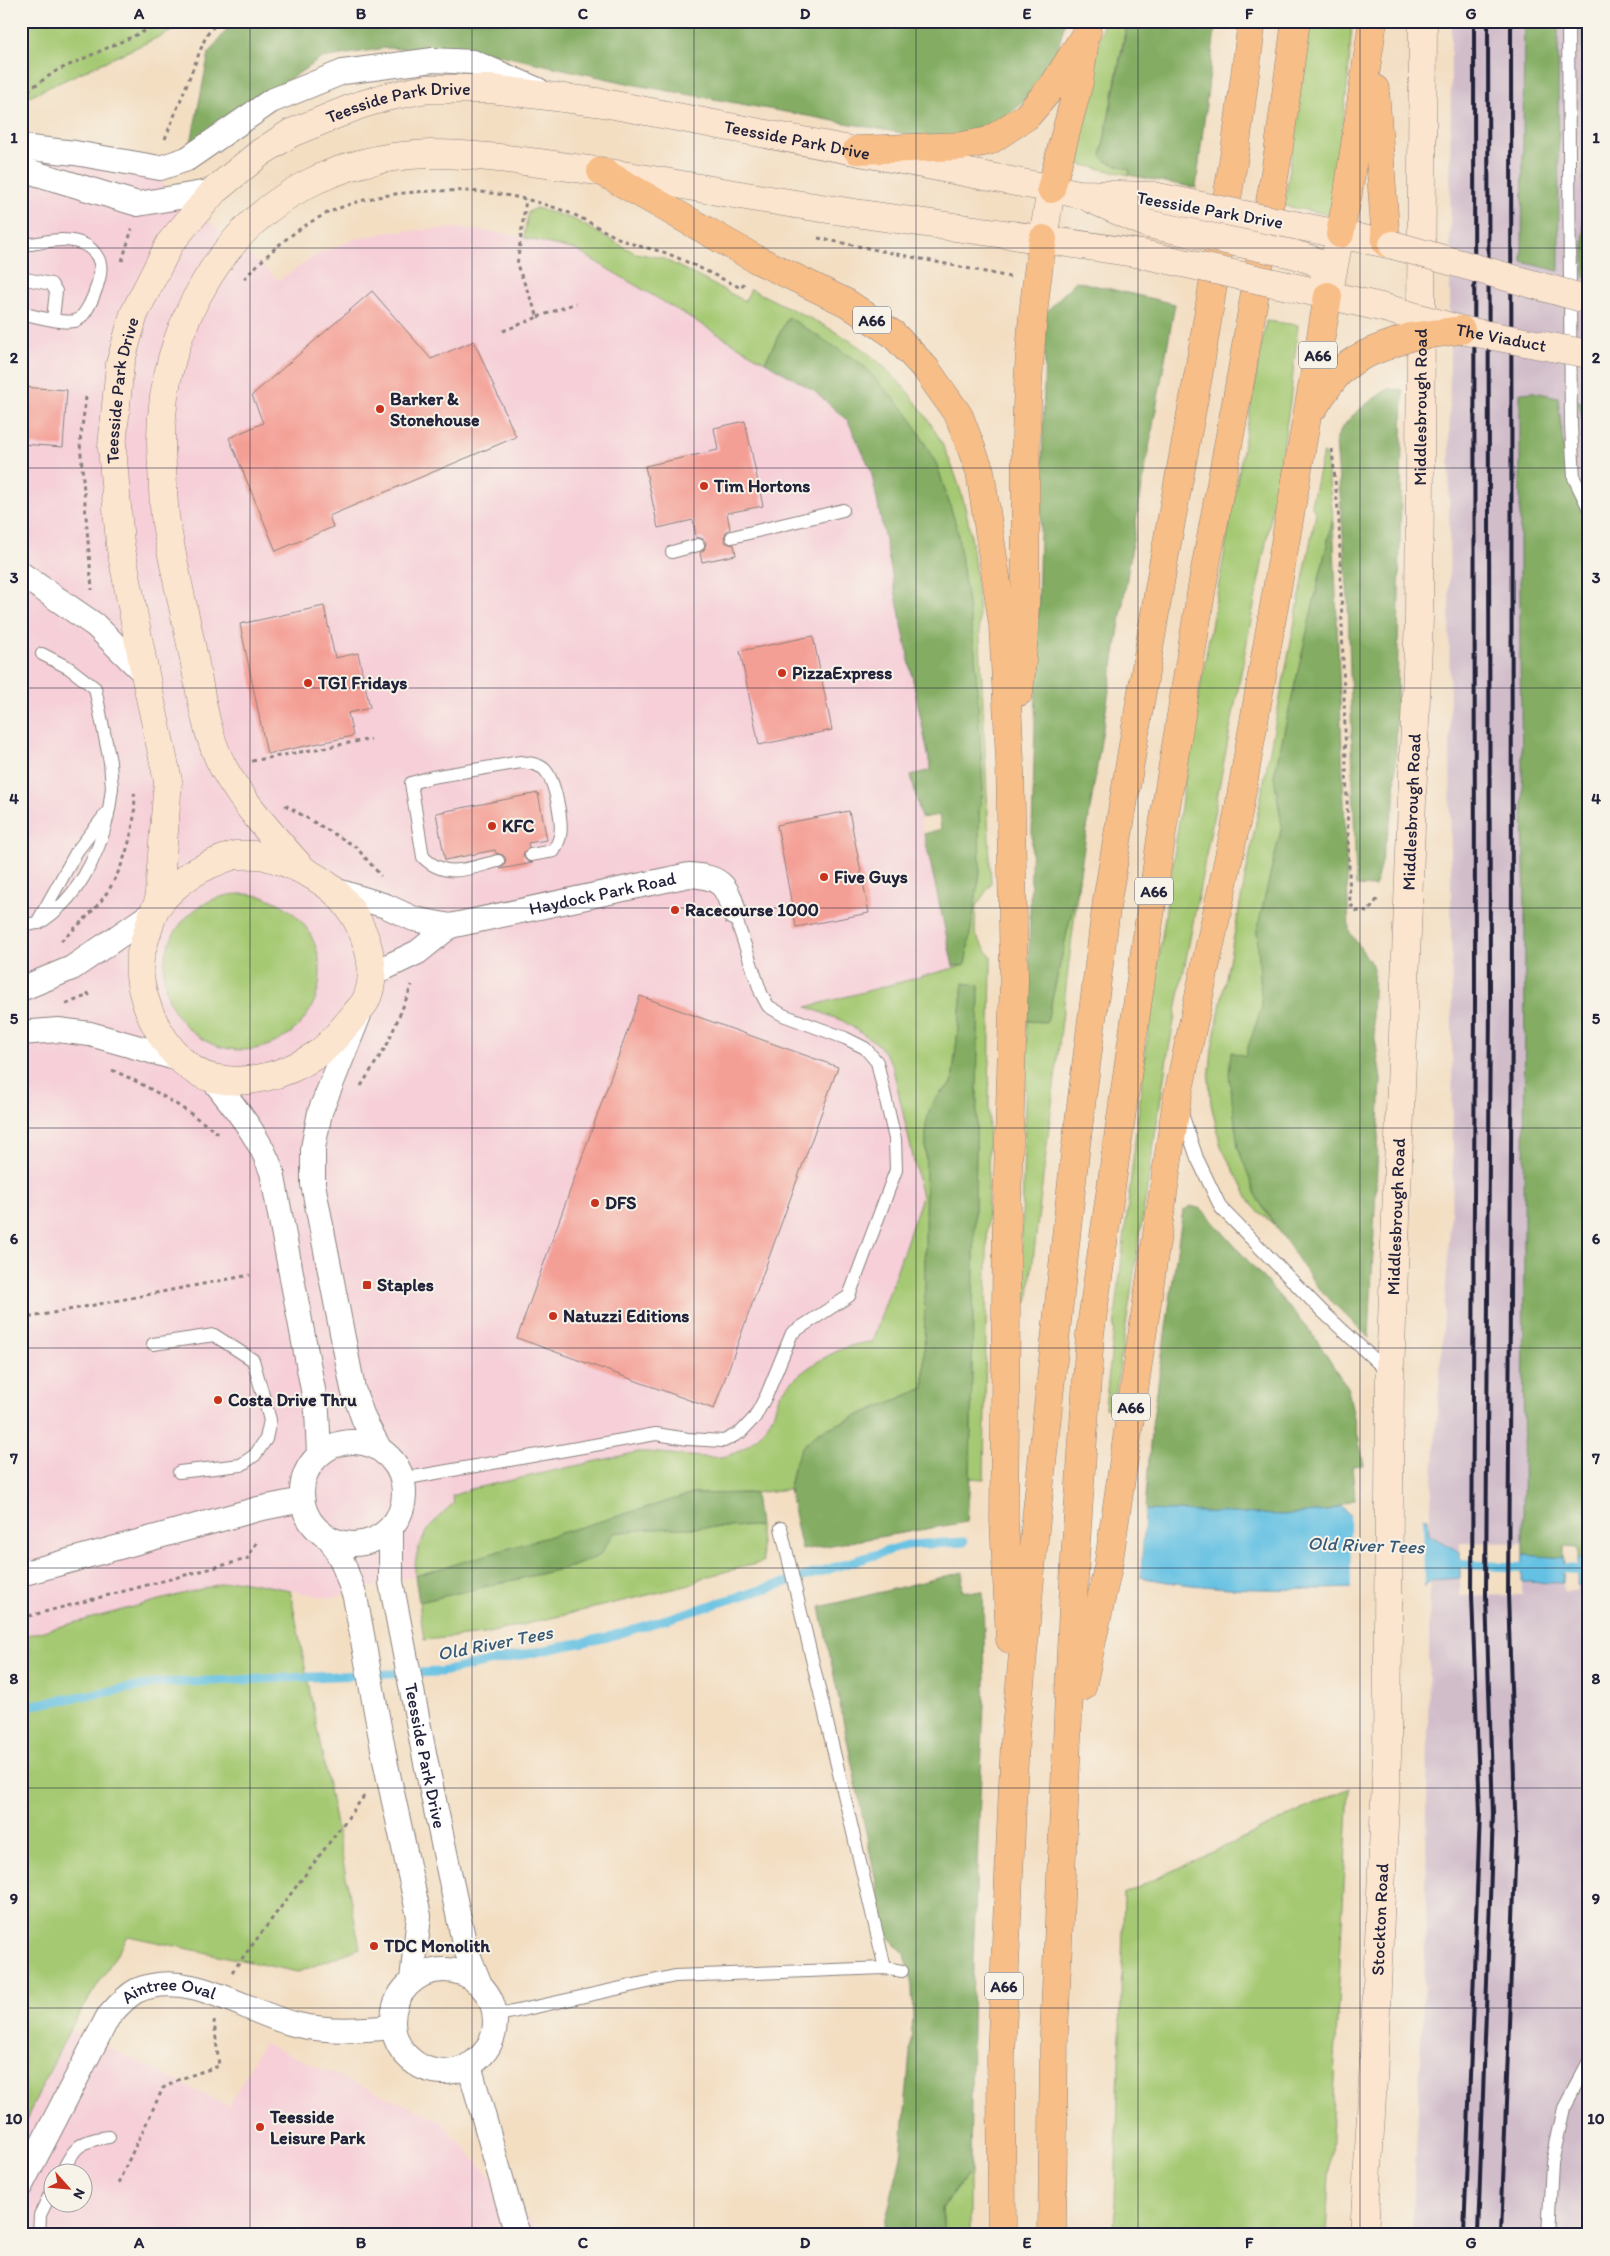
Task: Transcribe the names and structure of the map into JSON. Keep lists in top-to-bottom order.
{
  "streets": {
    "highway": ["A66"],
    "street": [
      "Teesside Park Drive",
      "The Viaduct",
      "Middlesbrough Road",
      "Haydock Park Road",
      "Stockton Road",
      "Aintree Oval"
    ]
  },
  "crossings": [
    ["Teesside Park Drive", "Aintree Oval"],
    ["A66", "The Viaduct"],
    ["Middlesbrough Road", "Stockton Road"]
  ],
  "water": ["Old River Tees"],
  "places": {
    "other": [
      "Barker & Stonehouse",
      "Tim Hortons",
      "PizzaExpress",
      "TGI Fridays",
      "KFC",
      "Five Guys",
      "Racecourse 1000",
      "DFS",
      "Natuzzi Editions",
      "Costa Drive Thru",
      "TDC Monolith",
      "Teesside Leisure Park"
    ],
    "transit": ["Staples"]
  },
  "north": "bottom right",
  "grid": {
    "columns": [
      "A",
      "B",
      "C",
      "D",
      "E",
      "F",
      "G"
    ],
    "rows": [
      "1",
      "2",
      "3",
      "4",
      "5",
      "6",
      "7",
      "8",
      "9",
      "10"
    ]
  }
}
